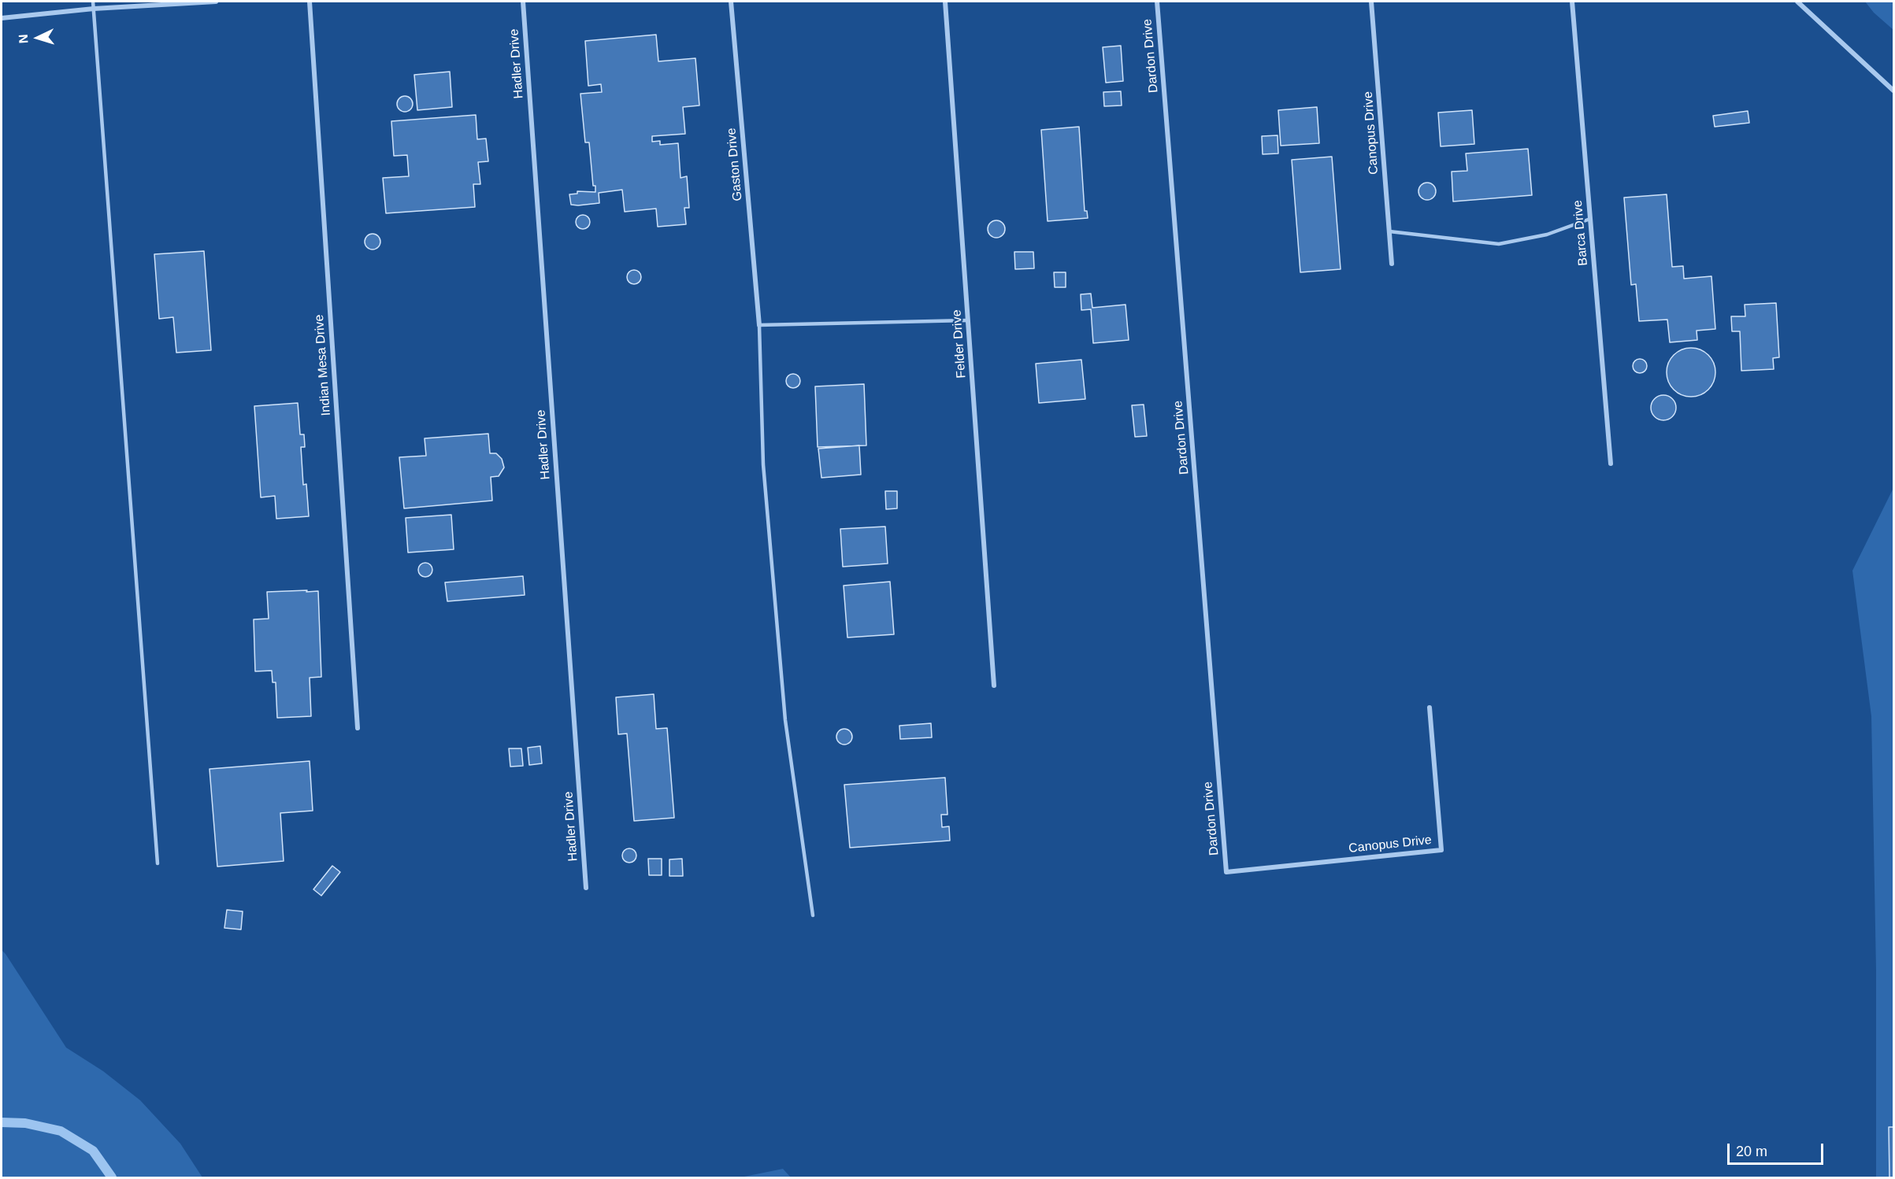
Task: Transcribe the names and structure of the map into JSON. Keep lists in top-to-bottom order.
{
  "streets": {
    "street": [
      "Dardon Drive",
      "Hadler Drive",
      "Canopus Drive",
      "Gaston Drive",
      "Barca Drive",
      "Felder Drive",
      "Indian Mesa Drive"
    ]
  },
  "crossings": [
    ["Dardon Drive", "Canopus Drive"]
  ],
  "scale_bar": "20 m",
  "north": "left"
}
